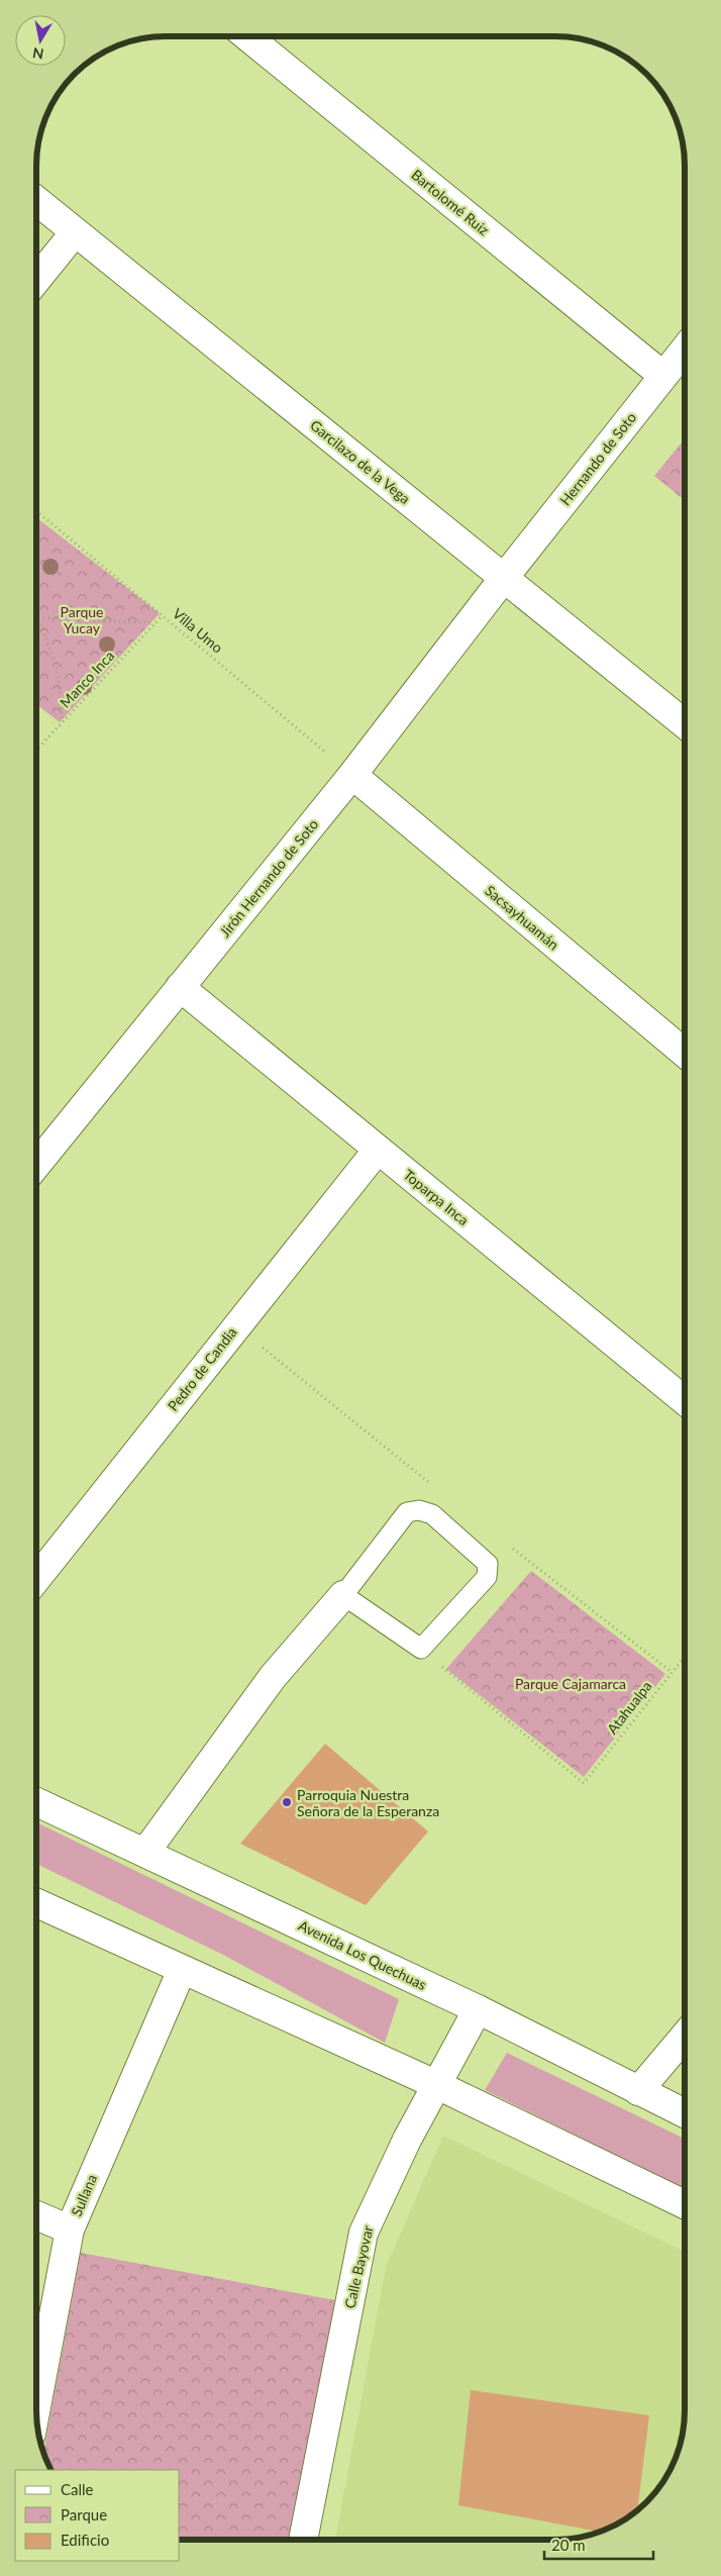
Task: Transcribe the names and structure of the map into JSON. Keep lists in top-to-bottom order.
{
  "streets": {
    "street": [
      "Bartolomé Ruiz",
      "Hernando de Soto",
      "Garcilazo de la Vega",
      "Jirón Hernando de Soto",
      "Sacsayhuamán",
      "Toparpa Inca",
      "Pedro de Candia",
      "Avenida Los Quechuas",
      "Sullana",
      "Calle Bayovar"
    ],
    "path": ["Villa Umo", "Manco Inca", "Atahualpa"]
  },
  "crossings": [
    ["Bartolomé Ruiz", "Hernando de Soto"],
    ["Hernando de Soto", "Garcilazo de la Vega"],
    ["Hernando de Soto", "Jirón Hernando de Soto"],
    ["Garcilazo de la Vega", "Jirón Hernando de Soto"],
    ["Villa Umo", "Manco Inca"],
    ["Villa Umo", "Jirón Hernando de Soto"],
    ["Villa Umo", "Sacsayhuamán"],
    ["Jirón Hernando de Soto", "Sacsayhuamán"],
    ["Jirón Hernando de Soto", "Toparpa Inca"],
    ["Toparpa Inca", "Pedro de Candia"],
    ["Avenida Los Quechuas", "Calle Bayovar"]
  ],
  "parks": ["Parque Yucay", "Parque Cajamarca"],
  "places": ["Parroquia Nuestra Señora de la Esperanza"],
  "legend": ["Calle", "Parque", "Edificio"],
  "scale_bar": "20 m",
  "north": "bottom"
}
